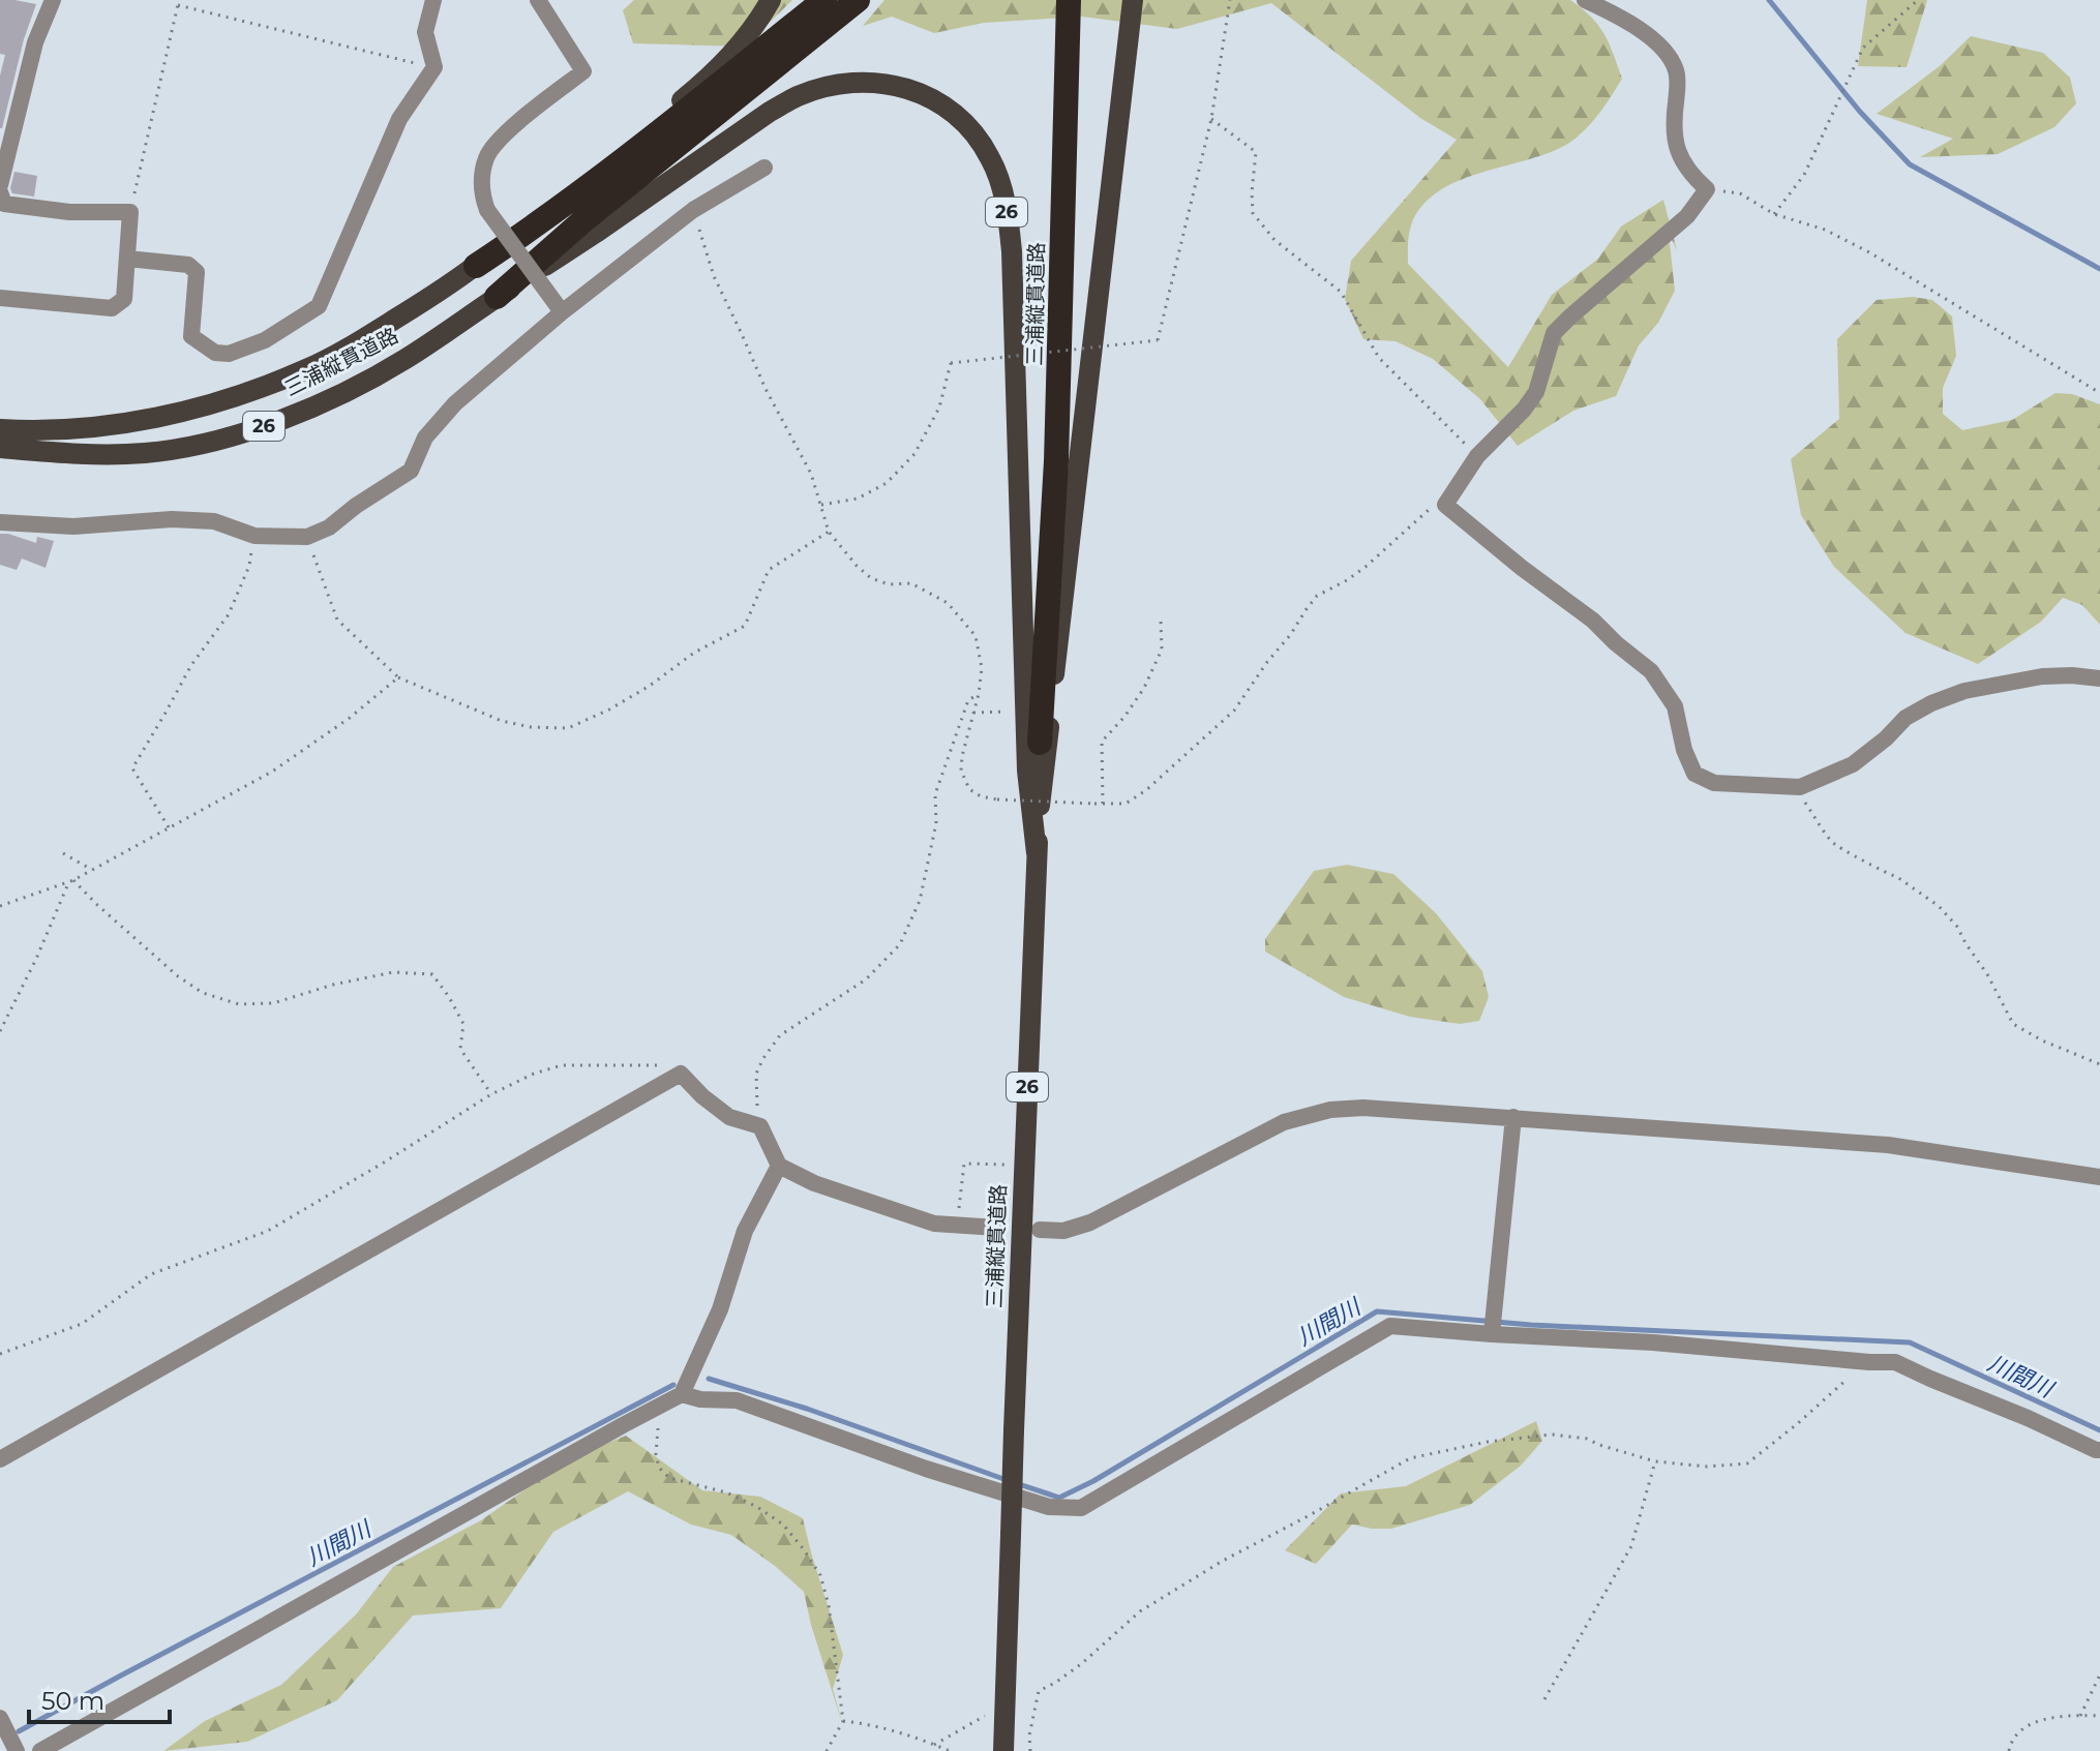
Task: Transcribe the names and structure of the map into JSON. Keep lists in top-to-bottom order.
{
  "streets": {
    "highway": ["26", "三浦縦貫道路"]
  },
  "crossings": [
    ["26", "三浦縦貫道路"]
  ],
  "water": ["川間川"],
  "scale_bar": "50 m"
}
